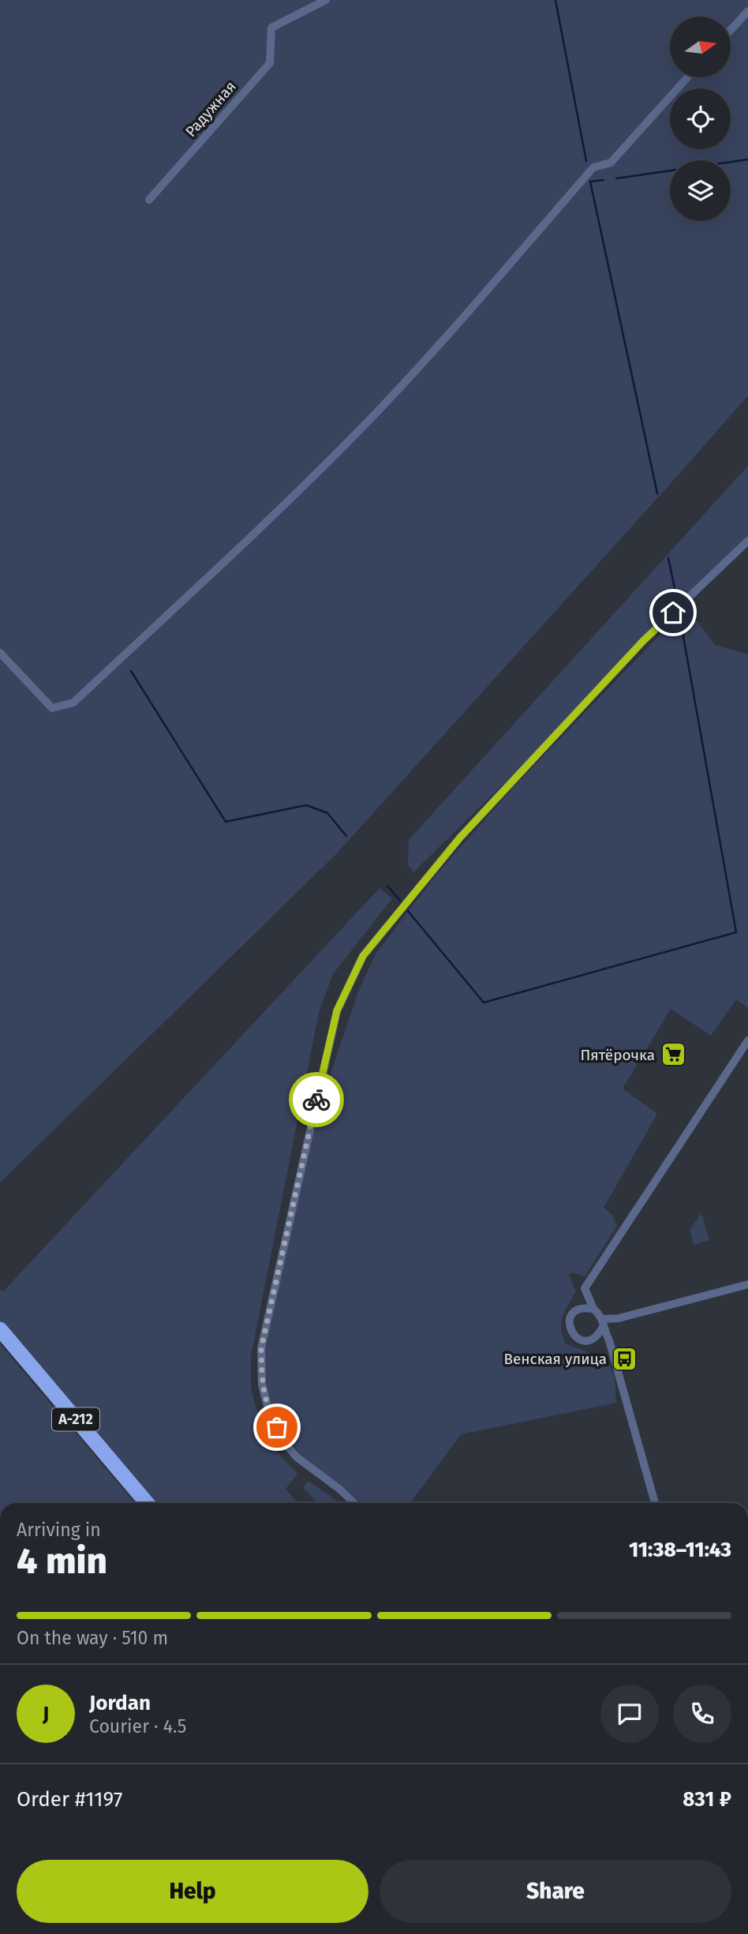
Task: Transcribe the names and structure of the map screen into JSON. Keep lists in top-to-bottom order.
{
  "streets": {
    "highway": ["А-212"],
    "street": ["Радужная"]
  },
  "places": {
    "supermarket": ["Пятёрочка"],
    "bus stop": ["Венская улица"]
  },
  "north": "right",
  "page": {
    "heading": ["4 min", "Arriving in", "11:38–11:43"],
    "panel": [
      "Jordan",
      "Courier · 4.5",
      "Order #1197",
      "831 ₽"
    ],
    "bar": "On the way · 510 m",
    "round": "J",
    "buttons": ["Help", "Share"]
  }
}
